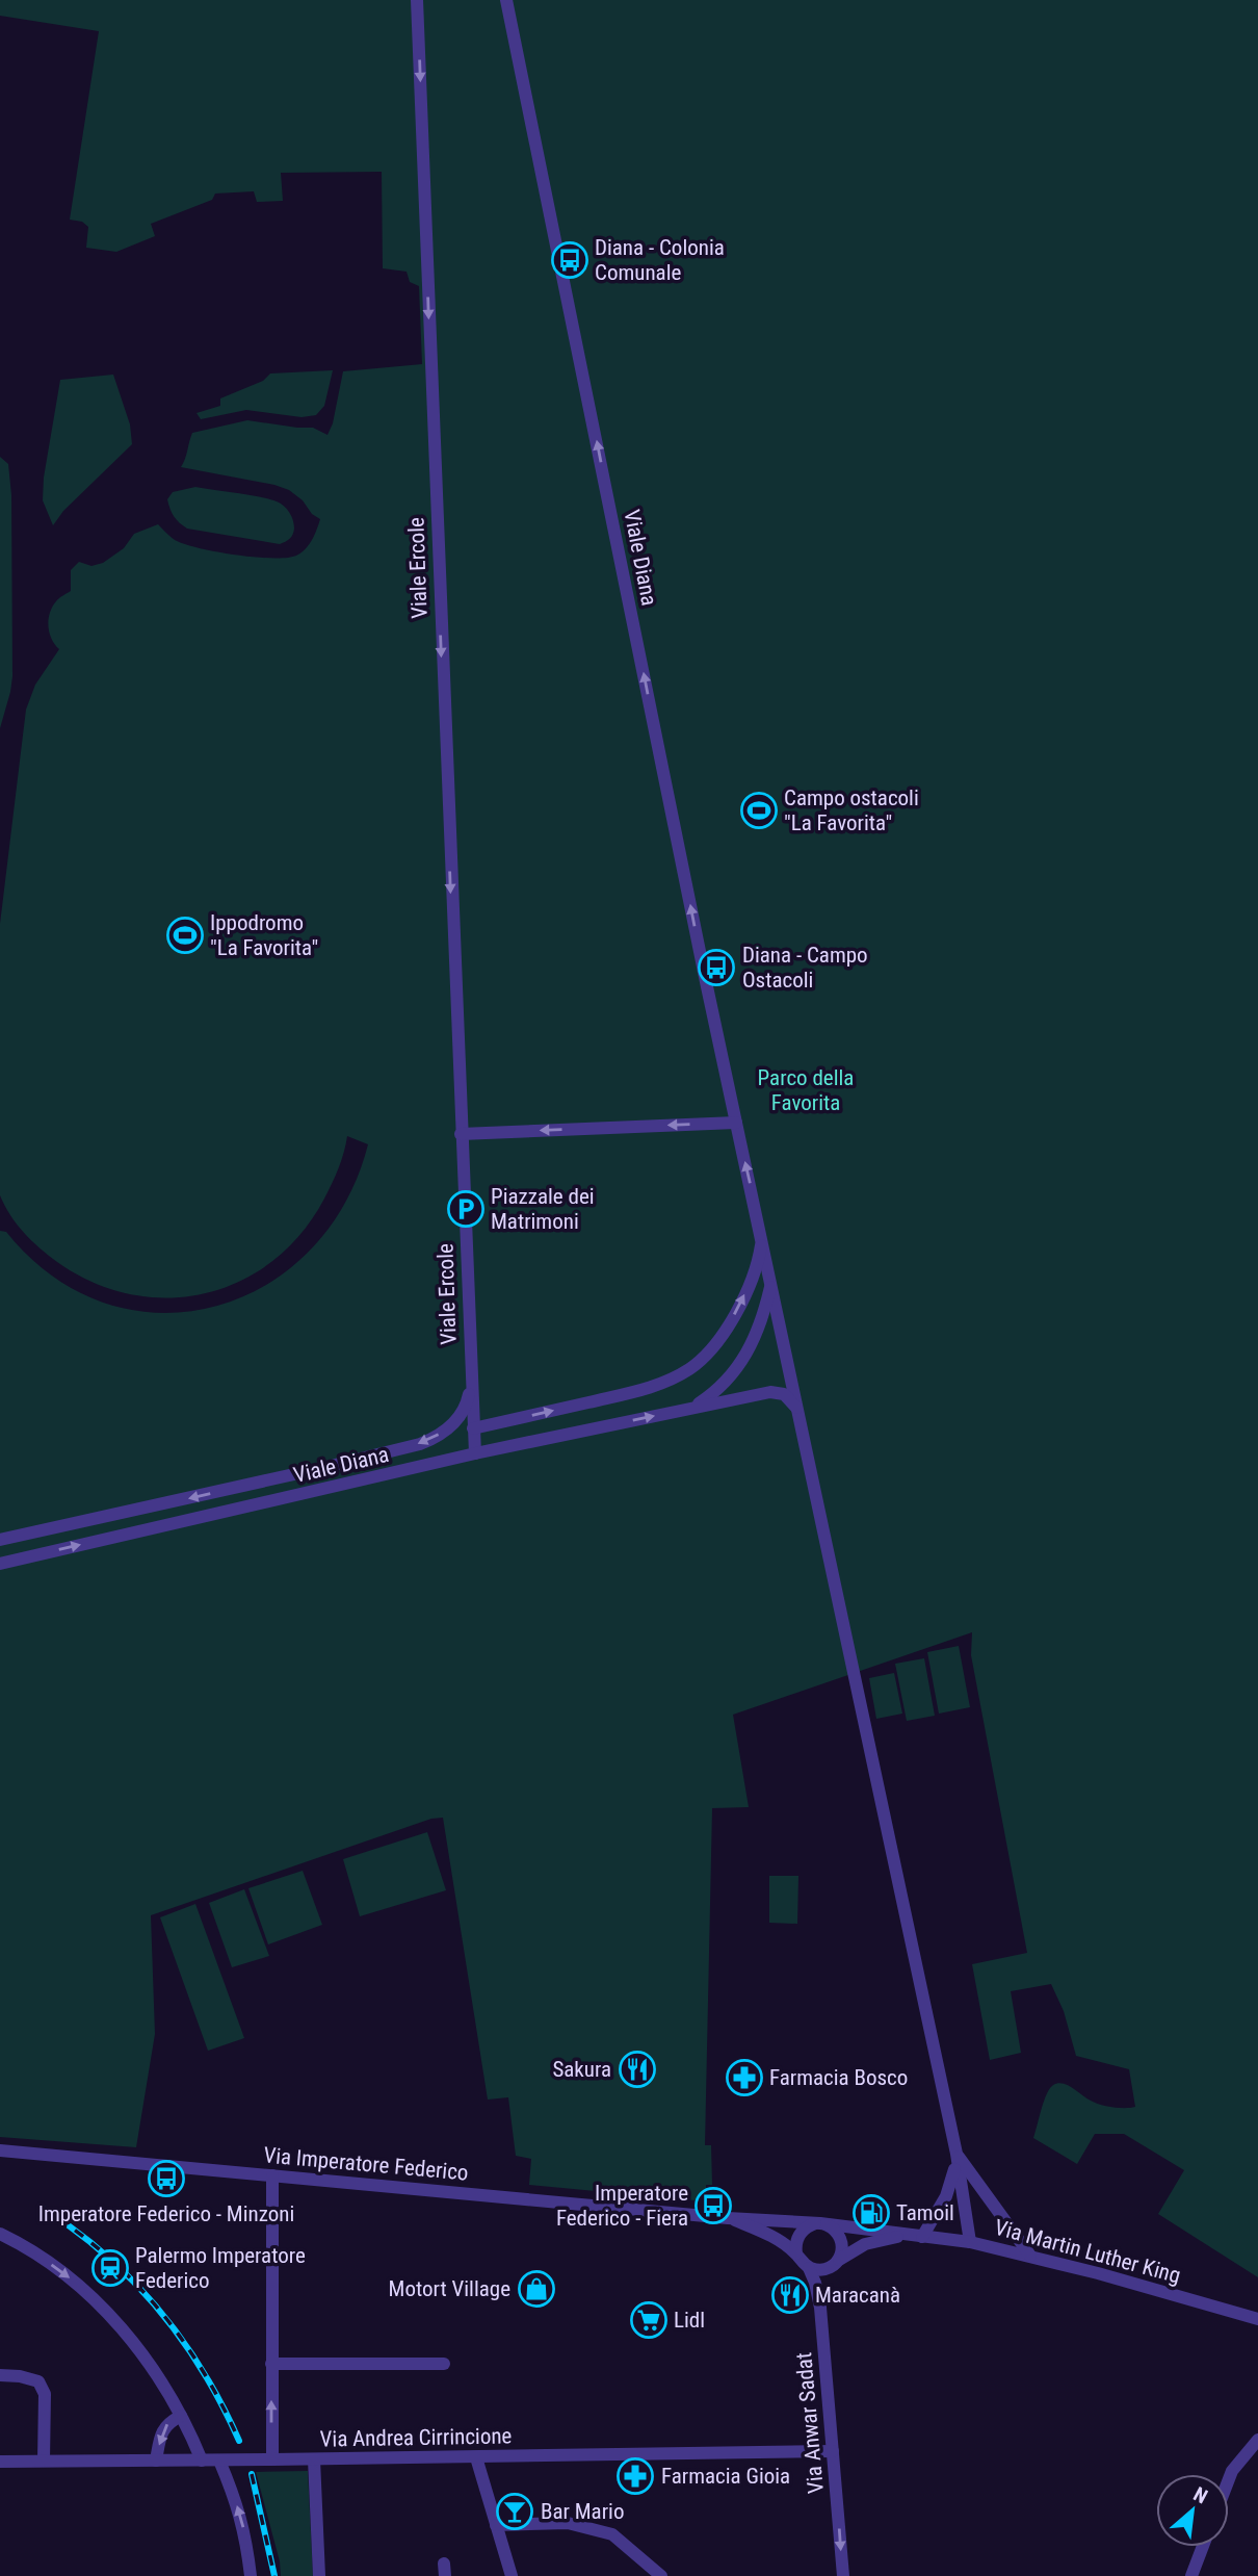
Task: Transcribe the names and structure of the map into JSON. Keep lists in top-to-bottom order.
{
  "streets": {
    "street": [
      "Viale Diana",
      "Viale Ercole",
      "Via Imperatore Federico",
      "Via Martin Luther King",
      "Via Anwar Sadat",
      "Via Andrea Cirrincione"
    ]
  },
  "crossings": [
    ["Viale Diana", "Viale Ercole"],
    ["Via Imperatore Federico", "Via Martin Luther King"],
    ["Via Imperatore Federico", "Via Anwar Sadat"],
    ["Via Martin Luther King", "Via Anwar Sadat"],
    ["Via Anwar Sadat", "Via Andrea Cirrincione"]
  ],
  "one_way": ["Viale Ercole", "Via Anwar Sadat"],
  "parks": ["Parco della Favorita"],
  "places": {
    "bus stop": [
      "Diana - Colonia Comunale",
      "Diana - Campo Ostacoli",
      "Imperatore Federico - Minzoni",
      "Imperatore Federico - Fiera"
    ],
    "sports": ["Campo ostacoli \"La Favorita\"", "Ippodromo \"La Favorita\""],
    "parking": ["Piazzale dei Matrimoni"],
    "restaurant": ["Sakura", "Maracanà"],
    "pharmacy": ["Farmacia Bosco", "Farmacia Gioia"],
    "fuel station": ["Tamoil"],
    "station": ["Palermo Imperatore Federico"],
    "shop": ["Motort Village"],
    "supermarket": ["Lidl"],
    "bar": ["Bar Mario"]
  },
  "north": "top right"
}
